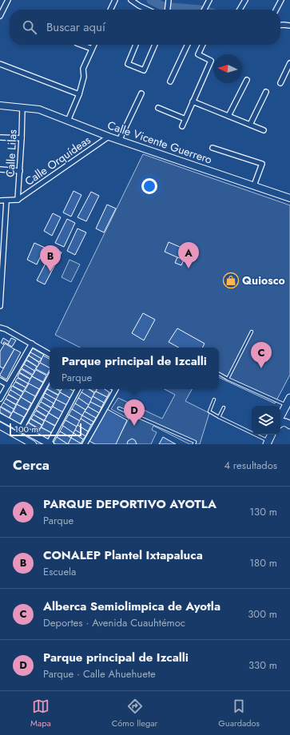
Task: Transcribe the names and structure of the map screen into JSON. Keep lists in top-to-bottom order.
{
  "streets": {
    "street": ["Calle Vicente Guerrero", "Calle Lilas", "Calle Orquídeas"]
  },
  "crossings": [
    ["Calle Vicente Guerrero", "Calle Lilas"],
    ["Calle Vicente Guerrero", "Calle Orquídeas"],
    ["Calle Lilas", "Calle Orquídeas"]
  ],
  "places": {
    "shop": ["Quiosco"]
  },
  "scale_bar": "100 m",
  "north": "left",
  "page": {
    "search": "Buscar aquí",
    "pins": [
      "A",
      "B",
      "C",
      "D"
    ],
    "popup": ["Parque principal de Izcalli", "Parque"],
    "scale": "100 m",
    "heading": ["Cerca", "4 resultados"],
    "list": [
      {
        "mark": "A",
        "name": "PARQUE DEPORTIVO AYOTLA",
        "note": "Parque",
        "value": "130 m"
      },
      {
        "mark": "B",
        "name": "CONALEP Plantel Ixtapaluca",
        "note": "Escuela",
        "value": "180 m"
      },
      {
        "mark": "C",
        "name": "Alberca Semiolimpica de Ayotla",
        "note": "Deportes · Avenida Cuauhtémoc",
        "value": "300 m"
      },
      {
        "mark": "D",
        "name": "Parque principal de Izcalli",
        "note": "Parque · Calle Ahuehuete",
        "value": "330 m"
      }
    ],
    "nav": ["Mapa", "Cómo llegar", "Guardados"]
  }
}
